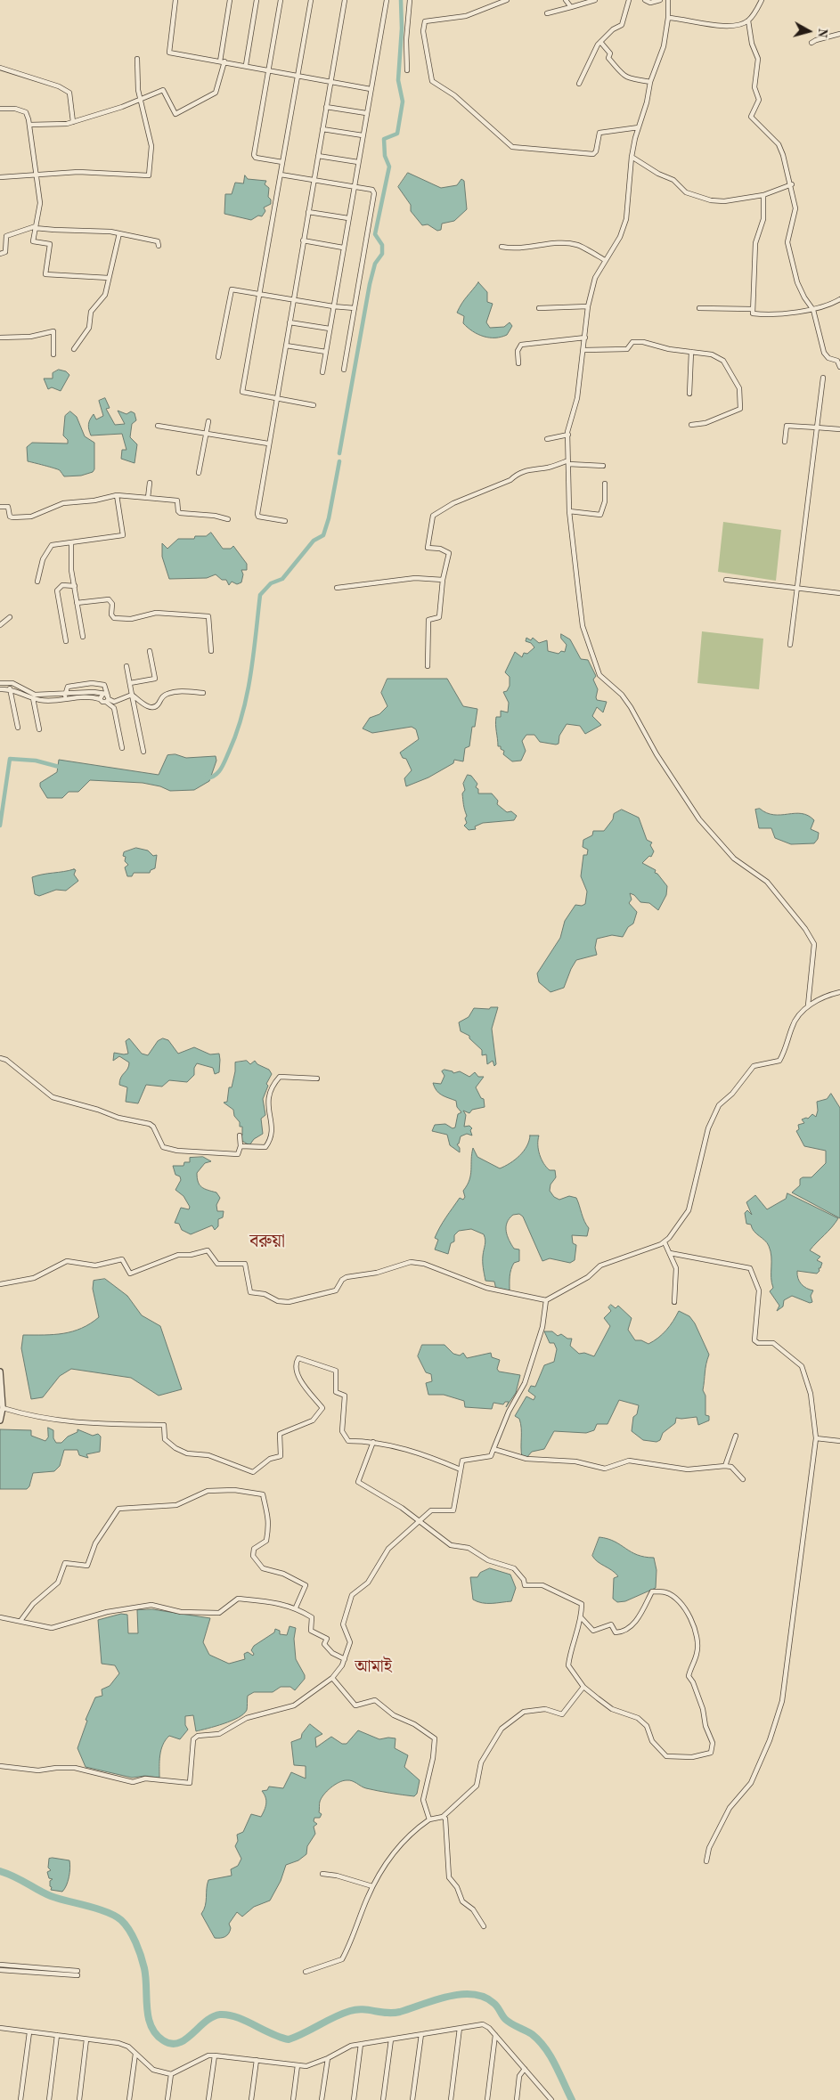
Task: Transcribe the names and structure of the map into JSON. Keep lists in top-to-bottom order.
{
  "districts": ["বরুয়া", "আমাই"],
  "north": "right"
}
